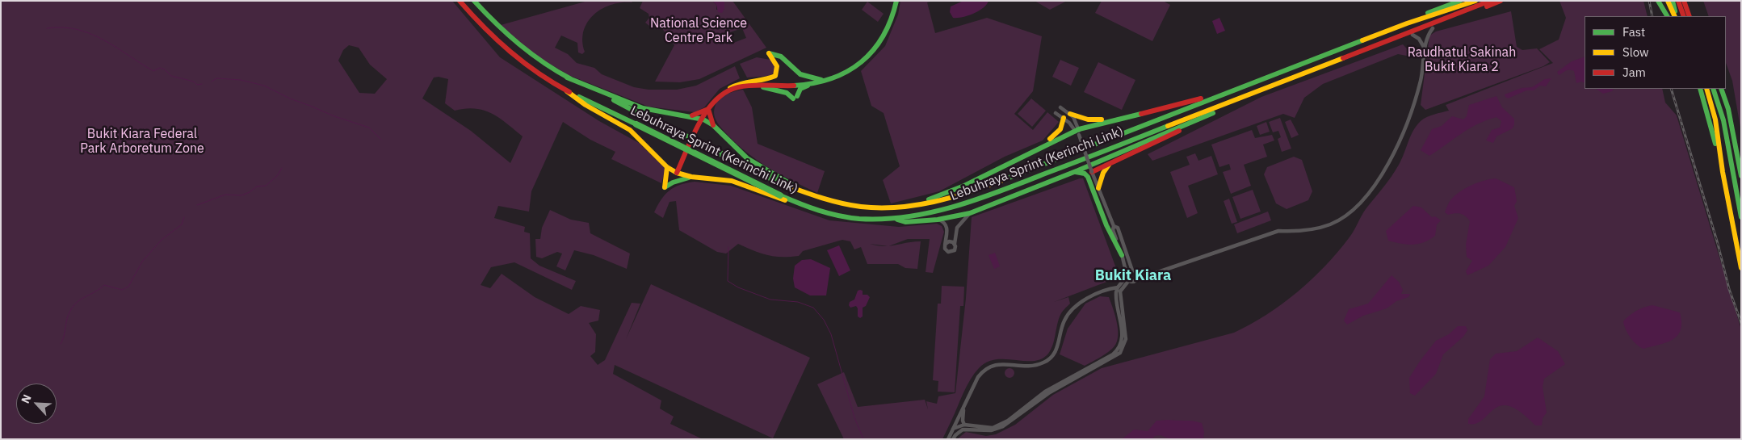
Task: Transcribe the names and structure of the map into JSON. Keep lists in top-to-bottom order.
{
  "streets": {
    "main road": ["Lebuhraya Sprint (Kerinchi Link)"]
  },
  "districts": ["Bukit Kiara"],
  "parks": ["National Science Centre Park", "Raudhatul Sakinah Bukit Kiara 2", "Bukit Kiara Federal Park Arboretum Zone"],
  "legend": ["Fast", "Slow", "Jam"],
  "north": "top left"
}
